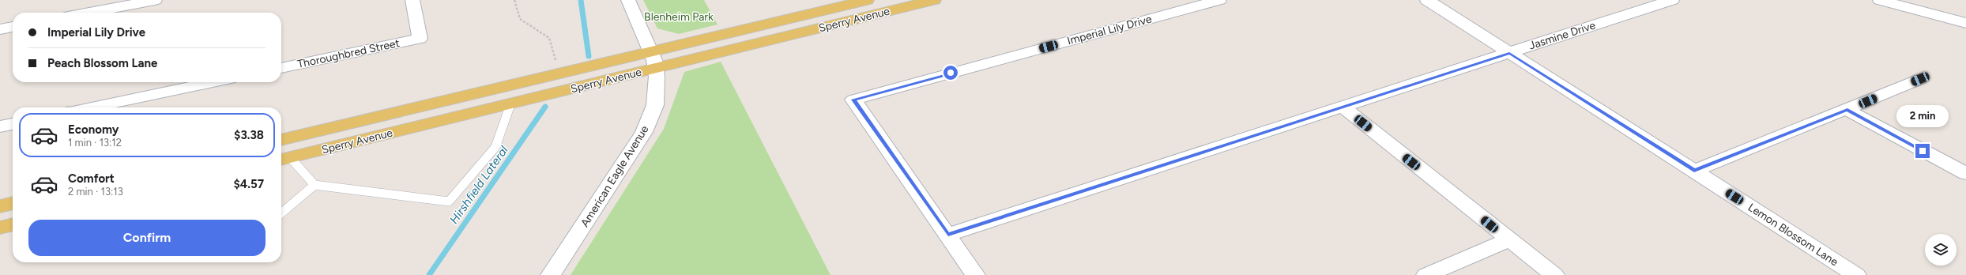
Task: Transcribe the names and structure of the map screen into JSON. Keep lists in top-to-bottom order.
{
  "streets": {
    "main road": ["Sperry Avenue"],
    "street": [
      "Imperial Lily Drive",
      "Jasmine Drive",
      "Thoroughbred Street",
      "American Eagle Avenue",
      "Lemon Blossom Lane"
    ]
  },
  "crossings": [
    ["Sperry Avenue", "American Eagle Avenue"],
    ["Imperial Lily Drive", "Jasmine Drive"],
    ["Jasmine Drive", "Lemon Blossom Lane"]
  ],
  "water": ["Hirshfield Lateral"],
  "parks": ["Blenheim Park"],
  "page": {
    "banner": ["Imperial Lily Drive", "Peach Blossom Lane"],
    "bubble": "2 min",
    "list": [
      {
        "name": "Economy",
        "note": "1 min · 13:12",
        "value": "$3.38"
      },
      {
        "name": "Comfort",
        "note": "2 min · 13:13",
        "value": "$4.57"
      }
    ],
    "buttons": "Confirm"
  }
}
